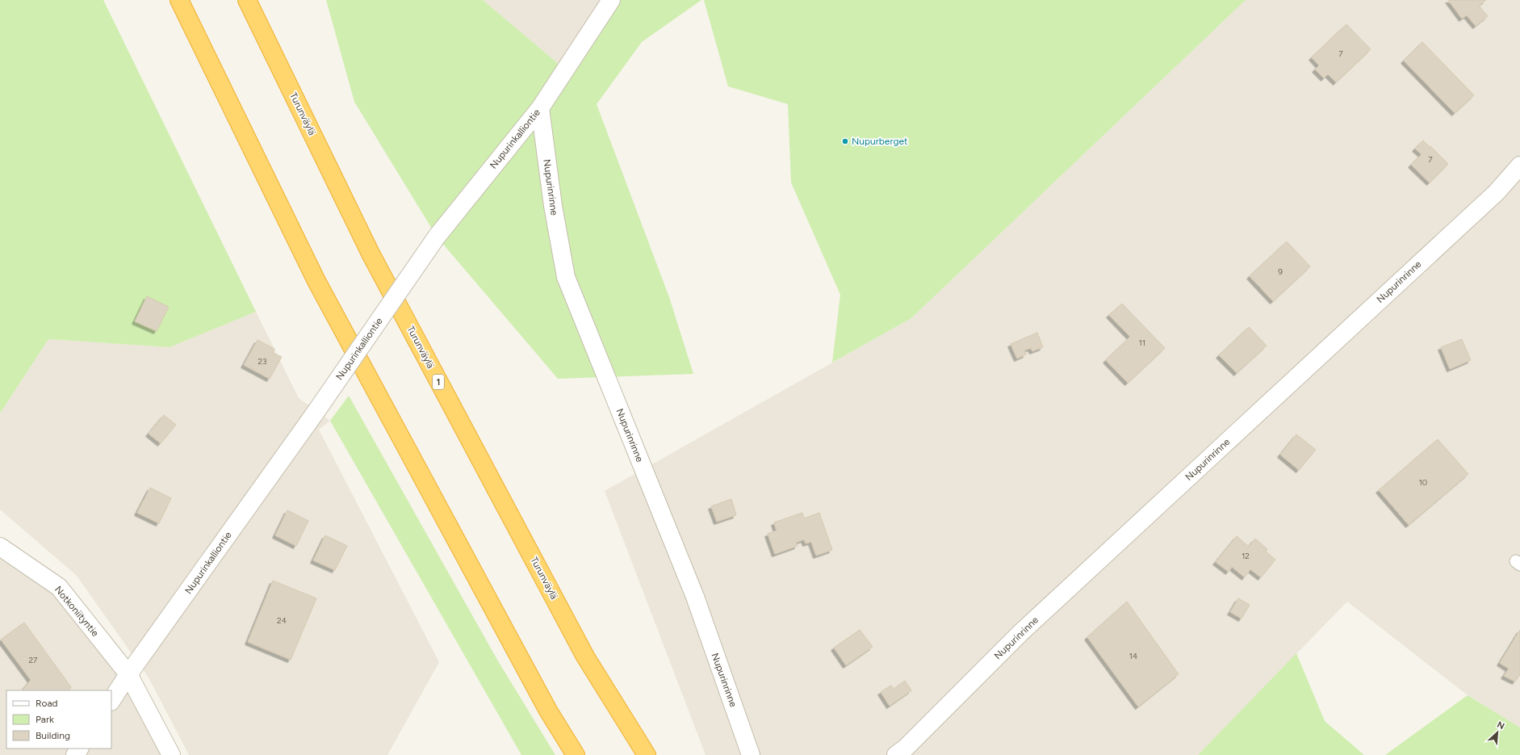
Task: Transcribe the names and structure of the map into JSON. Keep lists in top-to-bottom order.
{
  "streets": {
    "highway": ["Turunväylä", "1"],
    "street": ["Nupurinkalliontie", "Nupurinrinne", "Notkoniityntie"]
  },
  "crossings": [
    ["Nupurinkalliontie", "Nupurinrinne"],
    ["Nupurinkalliontie", "Notkoniityntie"]
  ],
  "places": ["Nupurberget"],
  "house_numbers": [
    "7",
    "7",
    "9",
    "11",
    "23",
    "10",
    "12",
    "24",
    "14",
    "27"
  ],
  "legend": ["Road", "Park", "Building"],
  "north": "top right"
}
